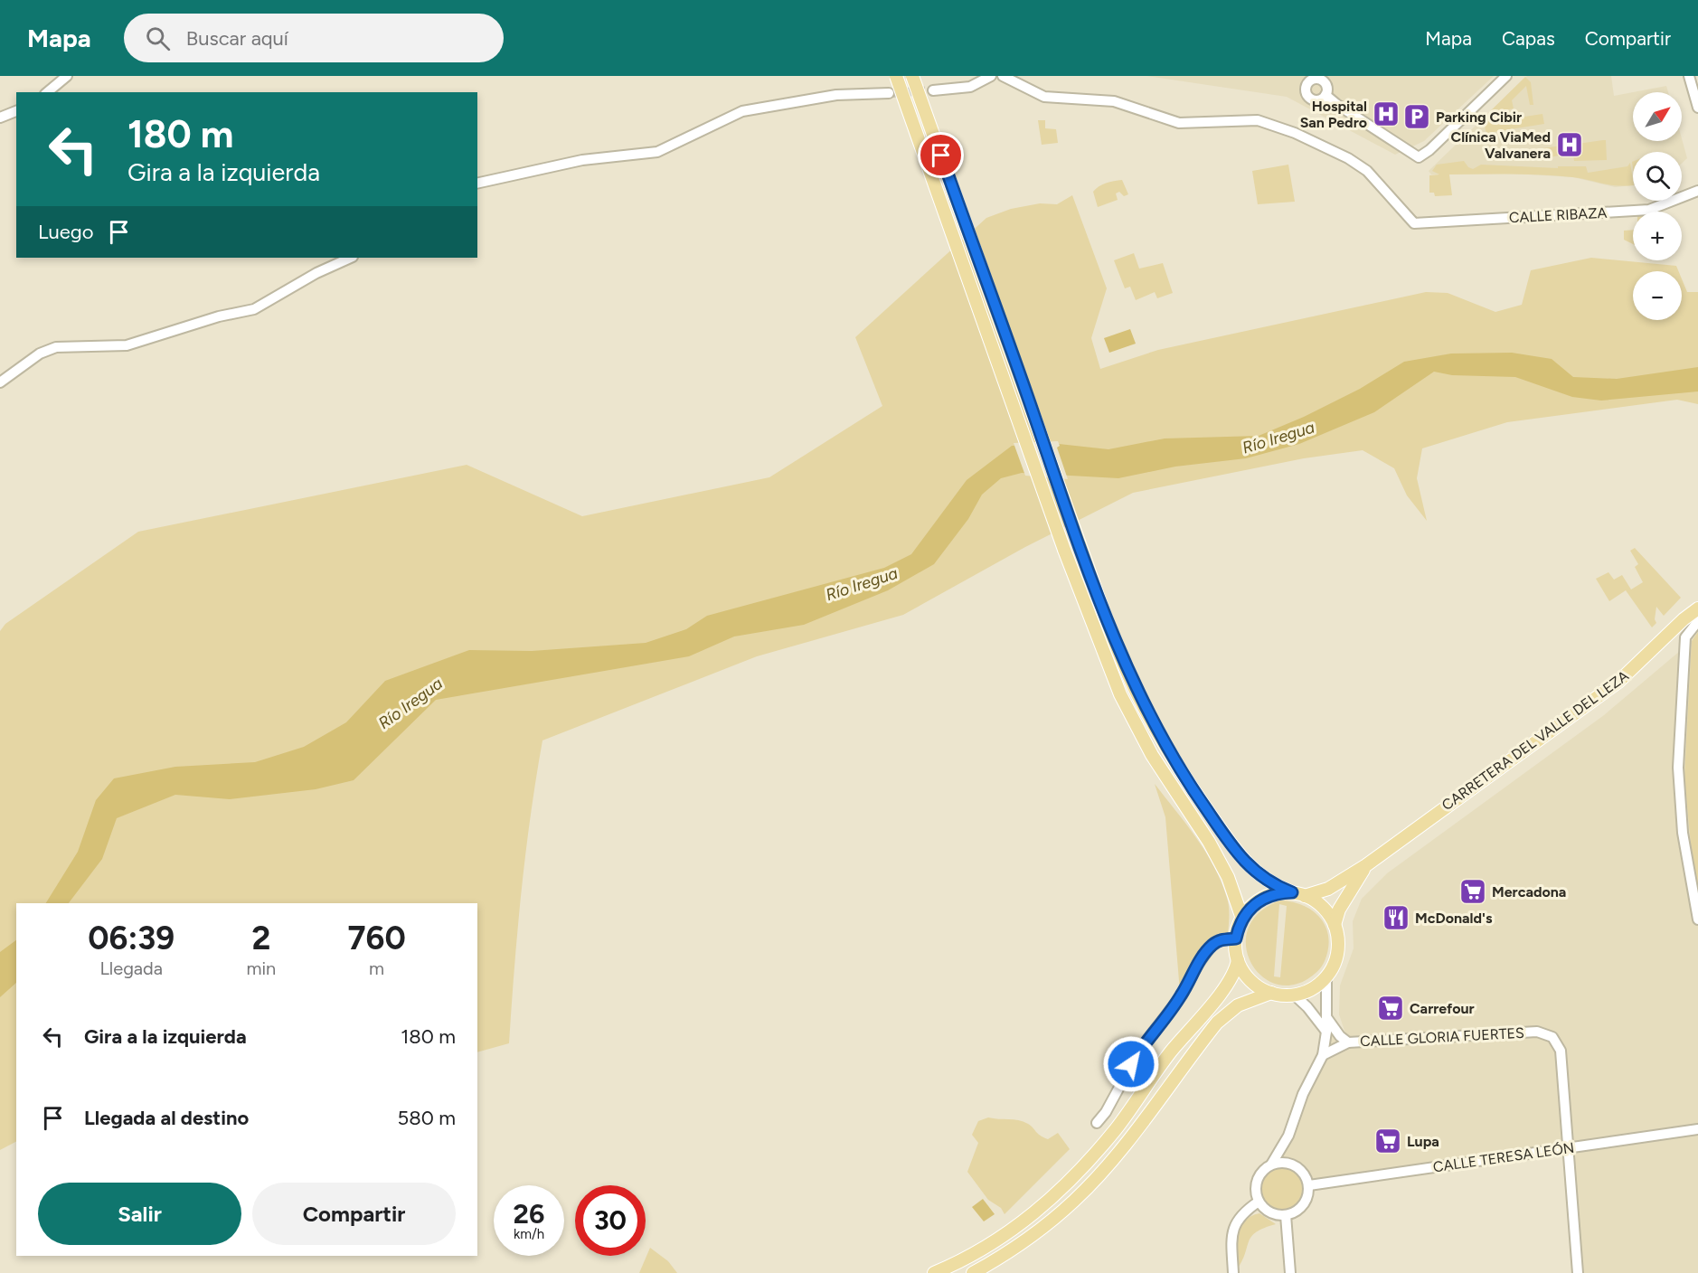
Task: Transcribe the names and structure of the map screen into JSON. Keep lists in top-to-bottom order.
{
  "streets": {
    "main road": ["CARRETERA DEL VALLE DEL LEZA"],
    "street": ["CALLE RIBAZA", "CALLE GLORIA FUERTES", "CALLE TERESA LEÓN"]
  },
  "crossings": [
    ["CALLE GLORIA FUERTES", "CALLE TERESA LEÓN"]
  ],
  "water": ["Río Iregua"],
  "places": {
    "hospital": ["Hospital San Pedro", "Clínica ViaMed Valvanera"],
    "parking": ["Parking Cibir"],
    "supermarket": ["Mercadona", "Carrefour", "Lupa"],
    "restaurant": ["McDonald's"]
  },
  "north": "top right",
  "page": {
    "header": "Mapa",
    "search": "Buscar aquí",
    "nav": ["Mapa", "Capas", "Compartir"],
    "map_buttons": ["+", "−"],
    "turn": ["180 m", "Gira a la izquierda"],
    "then": "Luego",
    "eta": [
      "06:39",
      "Llegada",
      "2",
      "min",
      "760",
      "m"
    ],
    "list": [
      {
        "name": "Gira a la izquierda",
        "value": "180 m"
      },
      {
        "name": "Llegada al destino",
        "value": "580 m"
      }
    ],
    "buttons": ["Salir", "Compartir"],
    "speed": "26 km/h",
    "limit": "30"
  }
}
